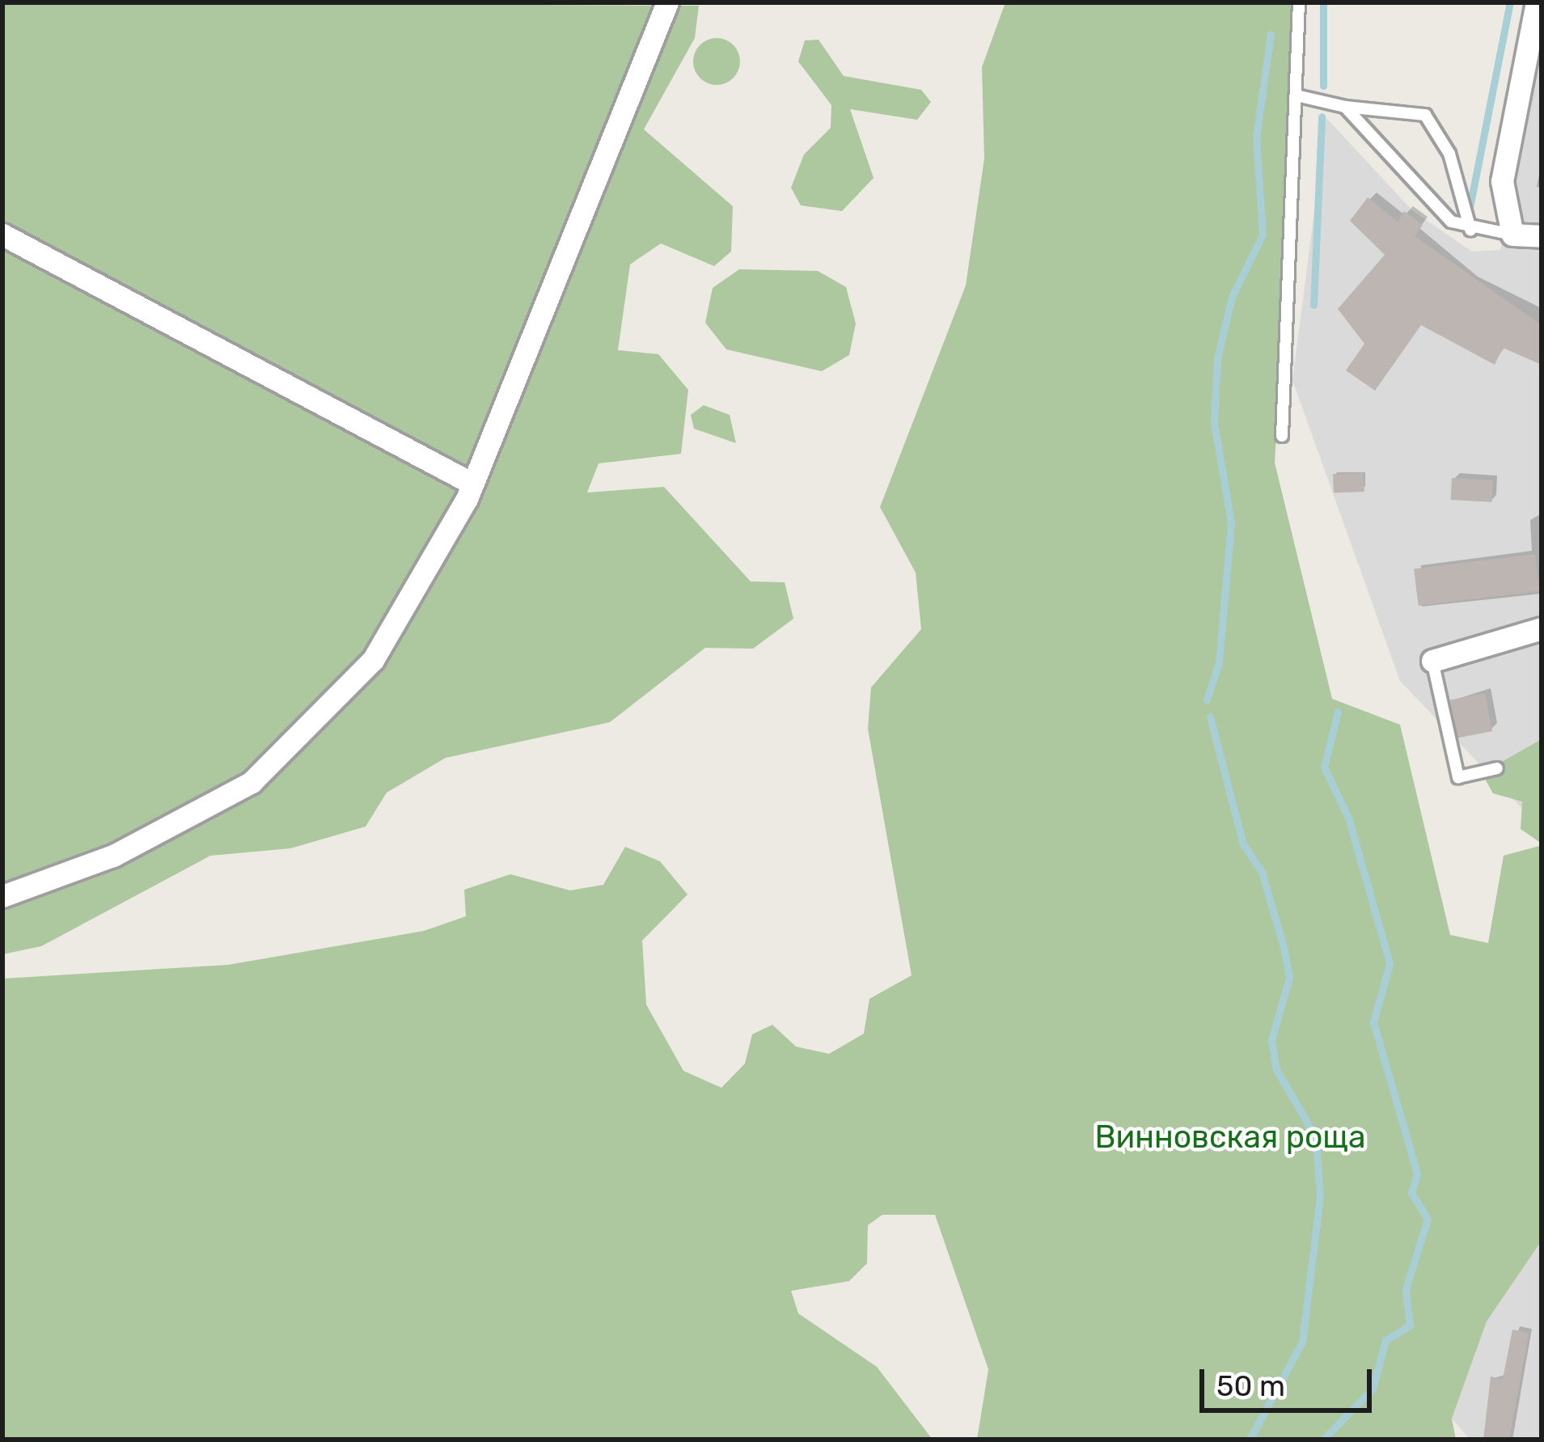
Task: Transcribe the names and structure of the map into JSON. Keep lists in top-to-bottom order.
{
  "parks": ["Винновская роща"],
  "scale_bar": "50 m"
}
